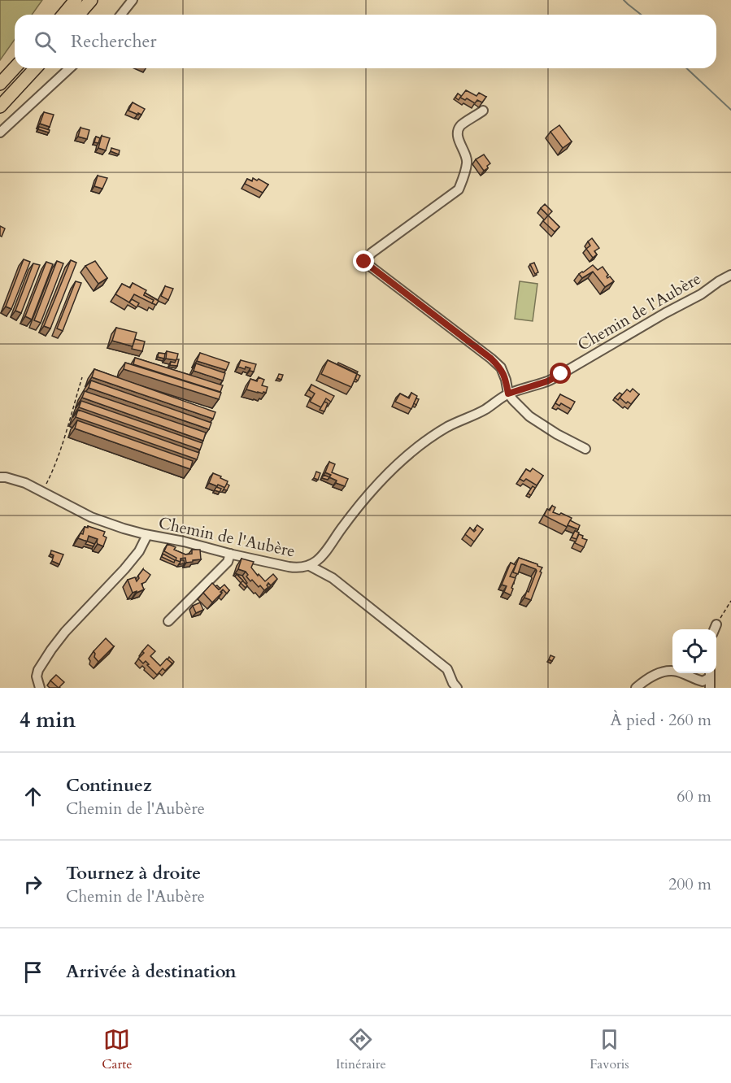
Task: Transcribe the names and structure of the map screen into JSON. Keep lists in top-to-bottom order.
{
  "streets": {
    "street": ["Chemin de l'Aubère"]
  },
  "page": {
    "search": "Rechercher",
    "heading": ["4 min", "À pied · 260 m"],
    "list": [
      ["Continuez", "Chemin de l'Aubère", "60 m"],
      ["Tournez à droite", "Chemin de l'Aubère", "200 m"],
      "Arrivée à destination"
    ],
    "nav": ["Carte", "Itinéraire", "Favoris"]
  }
}
